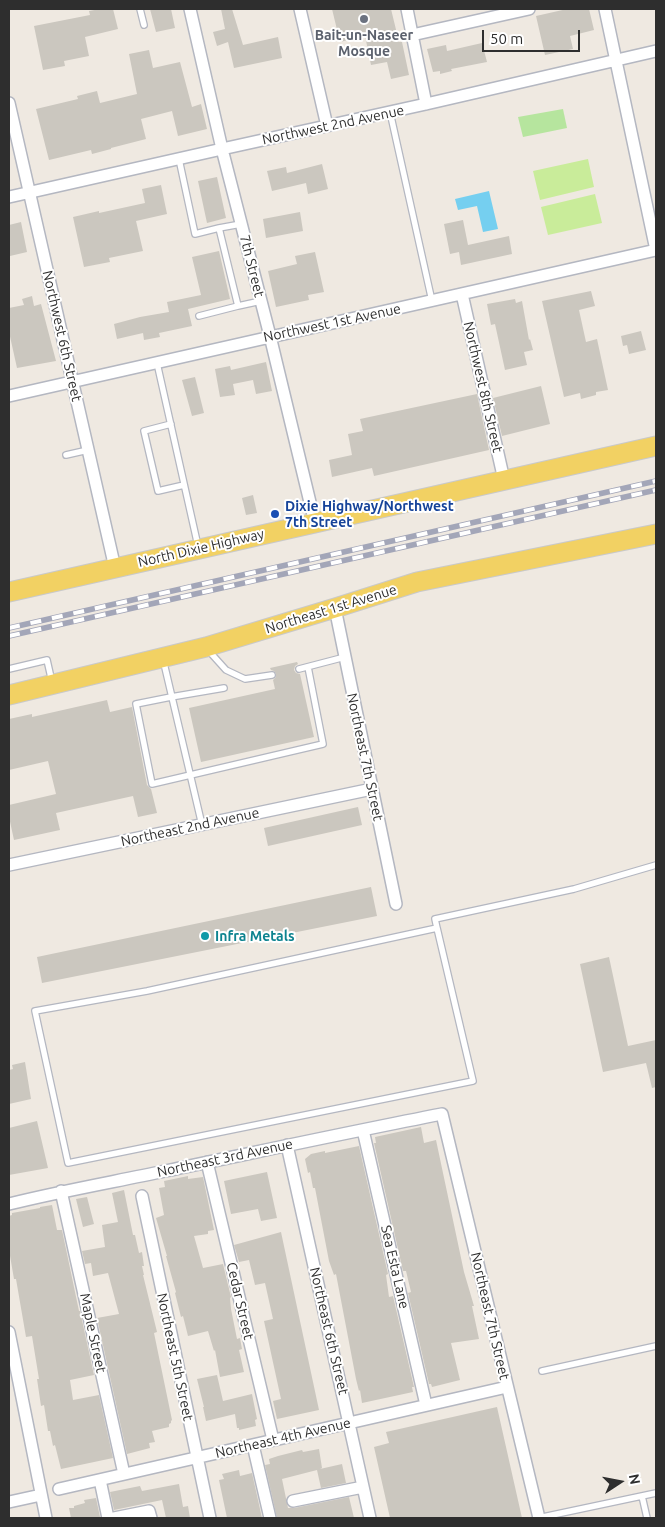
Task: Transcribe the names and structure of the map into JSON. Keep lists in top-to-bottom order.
{
  "streets": {
    "main road": ["North Dixie Highway", "Northeast 1st Avenue"],
    "street": [
      "Northwest 2nd Avenue",
      "7th Street",
      "Northwest 1st Avenue",
      "Northwest 6th Street",
      "Northwest 8th Street",
      "Northeast 7th Street",
      "Northeast 2nd Avenue",
      "Northeast 3rd Avenue",
      "Sea Esta Lane",
      "Cedar Street",
      "Northeast 6th Street",
      "Maple Street",
      "Northeast 5th Street",
      "Northeast 4th Avenue"
    ]
  },
  "crossings": [
    ["Northwest 2nd Avenue", "7th Street"],
    ["Northwest 2nd Avenue", "Northwest 6th Street"],
    ["7th Street", "Northwest 1st Avenue"],
    ["7th Street", "North Dixie Highway"],
    ["Northwest 1st Avenue", "Northwest 6th Street"],
    ["Northwest 1st Avenue", "Northwest 8th Street"],
    ["Northwest 6th Street", "North Dixie Highway"],
    ["Northwest 8th Street", "North Dixie Highway"],
    ["Northeast 1st Avenue", "Northeast 7th Street"],
    ["Northeast 7th Street", "Northeast 2nd Avenue"],
    ["Northeast 7th Street", "Northeast 3rd Avenue"],
    ["Northeast 7th Street", "Northeast 4th Avenue"],
    ["Northeast 3rd Avenue", "Sea Esta Lane"],
    ["Northeast 3rd Avenue", "Cedar Street"],
    ["Northeast 3rd Avenue", "Northeast 6th Street"],
    ["Northeast 3rd Avenue", "Maple Street"],
    ["Sea Esta Lane", "Northeast 4th Avenue"],
    ["Cedar Street", "Northeast 4th Avenue"],
    ["Northeast 6th Street", "Northeast 4th Avenue"],
    ["Maple Street", "Northeast 4th Avenue"],
    ["Northeast 5th Street", "Northeast 4th Avenue"]
  ],
  "places": ["Bait-un-Naseer Mosque", "Dixie Highway/Northwest 7th Street", "Infra Metals"],
  "scale_bar": "50 m",
  "north": "right"
}
